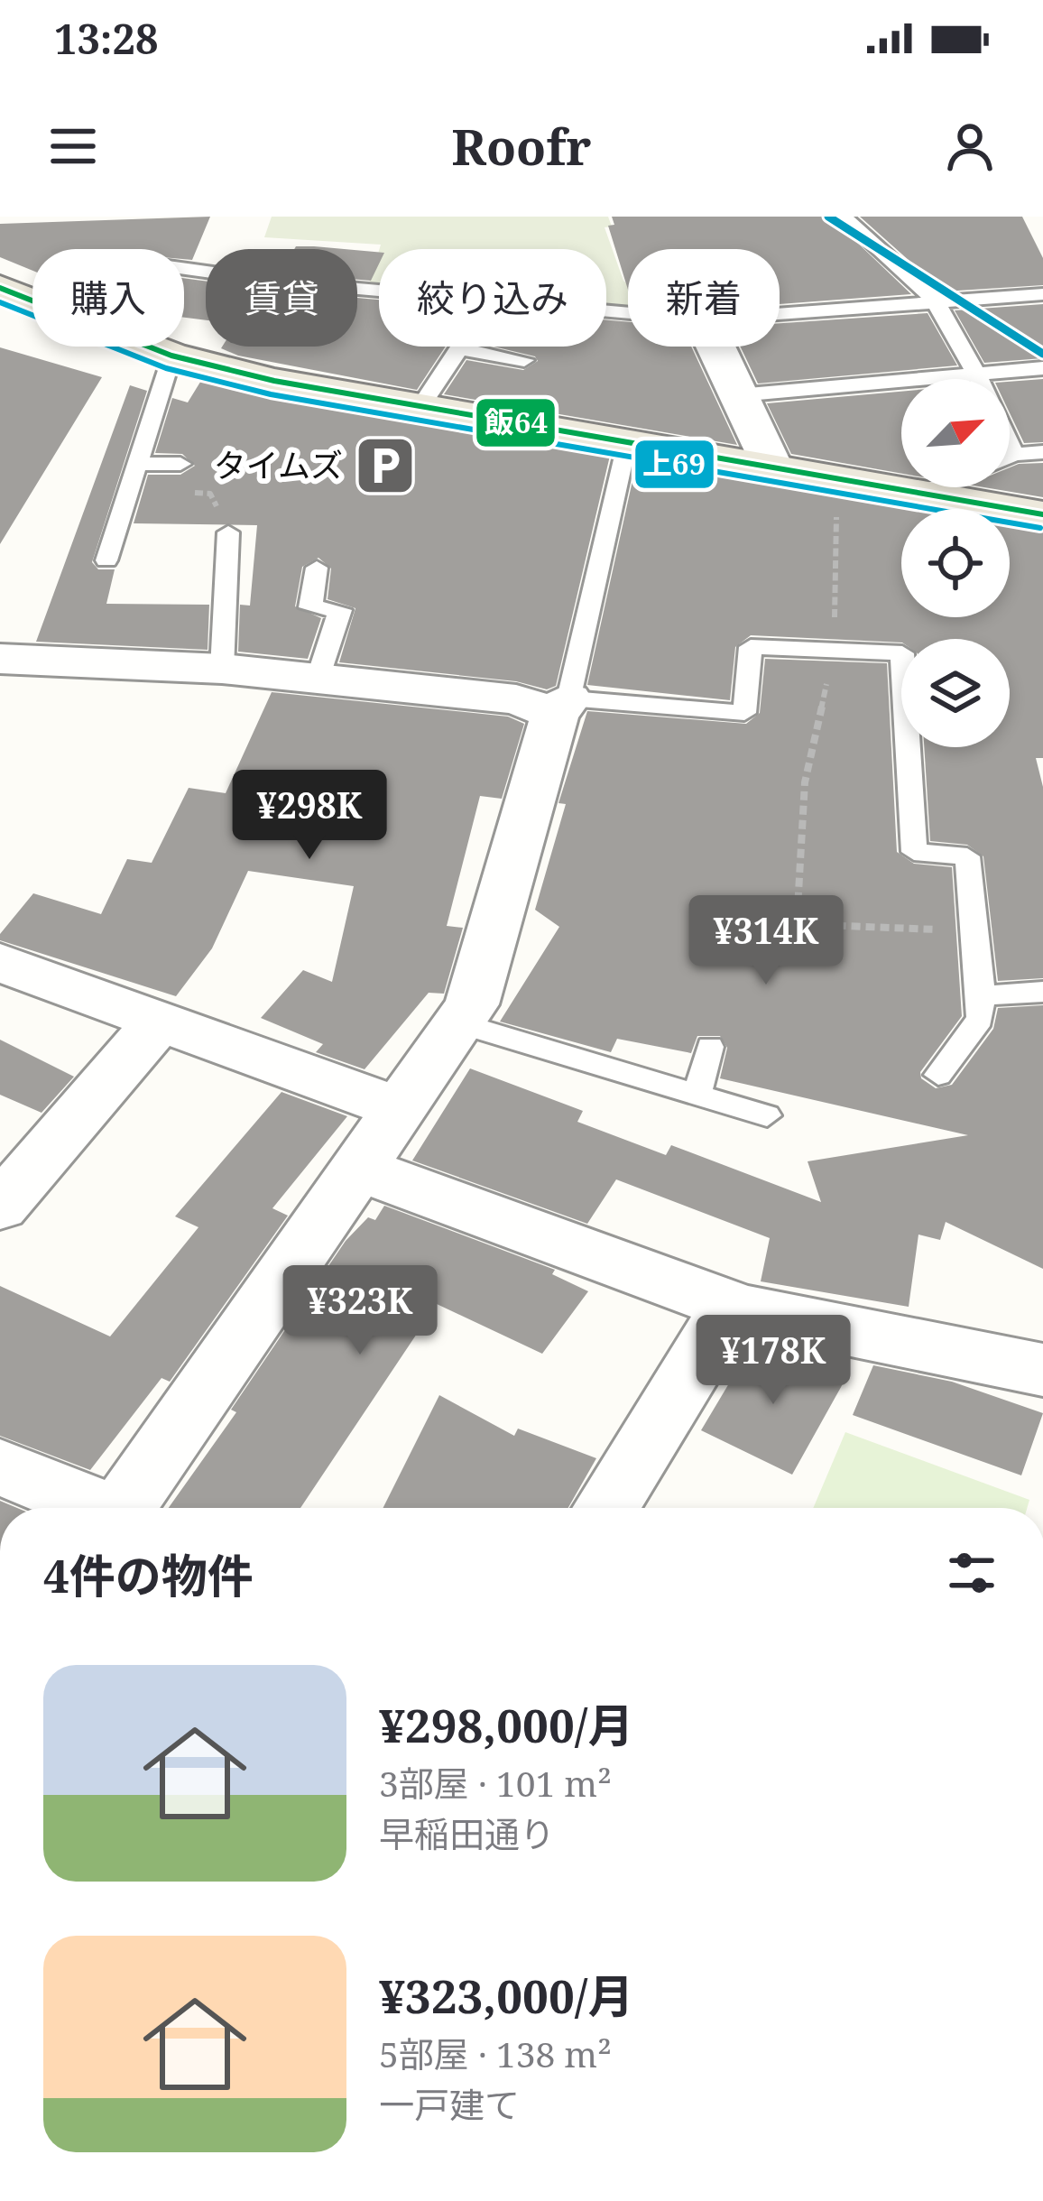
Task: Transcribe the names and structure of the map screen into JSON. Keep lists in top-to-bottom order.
{
  "places": {
    "parking": ["タイムズ"]
  },
  "lines": ["transit line 飯64", "transit line 上69"],
  "north": "top right",
  "page": {
    "status": "13:28",
    "header": "Roofr",
    "chip": [
      "購入",
      "賃貸",
      "絞り込み",
      "新着"
    ],
    "price": [
      "¥298K",
      "¥314K",
      "¥323K",
      "¥178K"
    ],
    "heading": "4件の物件",
    "list": [
      {
        "name": "¥298,000/月",
        "note": "3部屋 · 101 m² · 早稲田通り"
      },
      {
        "name": "¥323,000/月",
        "note": "5部屋 · 138 m² · 一戸建て"
      }
    ]
  }
}
